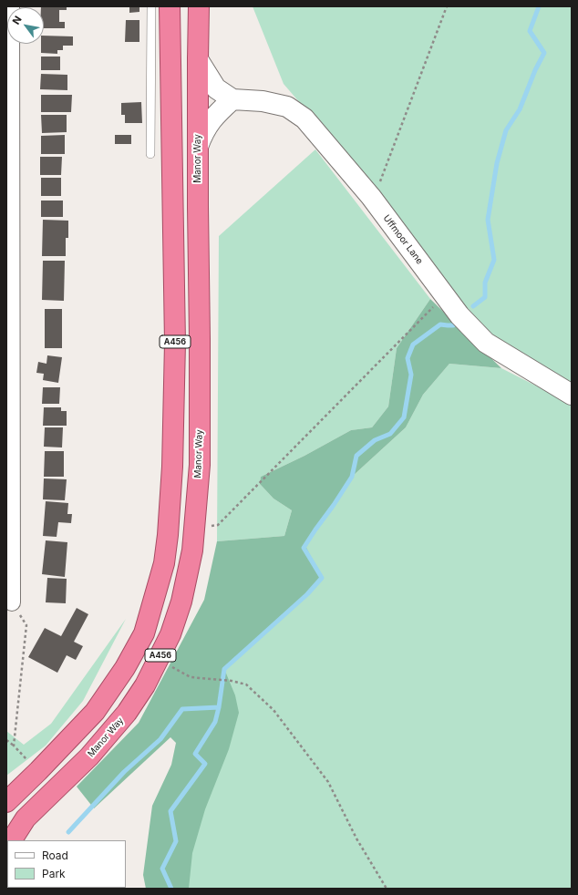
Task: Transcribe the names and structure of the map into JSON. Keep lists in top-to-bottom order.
{
  "streets": {
    "highway": ["Manor Way", "A456"],
    "street": ["Uffmoor Lane"]
  },
  "legend": ["Road", "Park"],
  "north": "top left"
}
